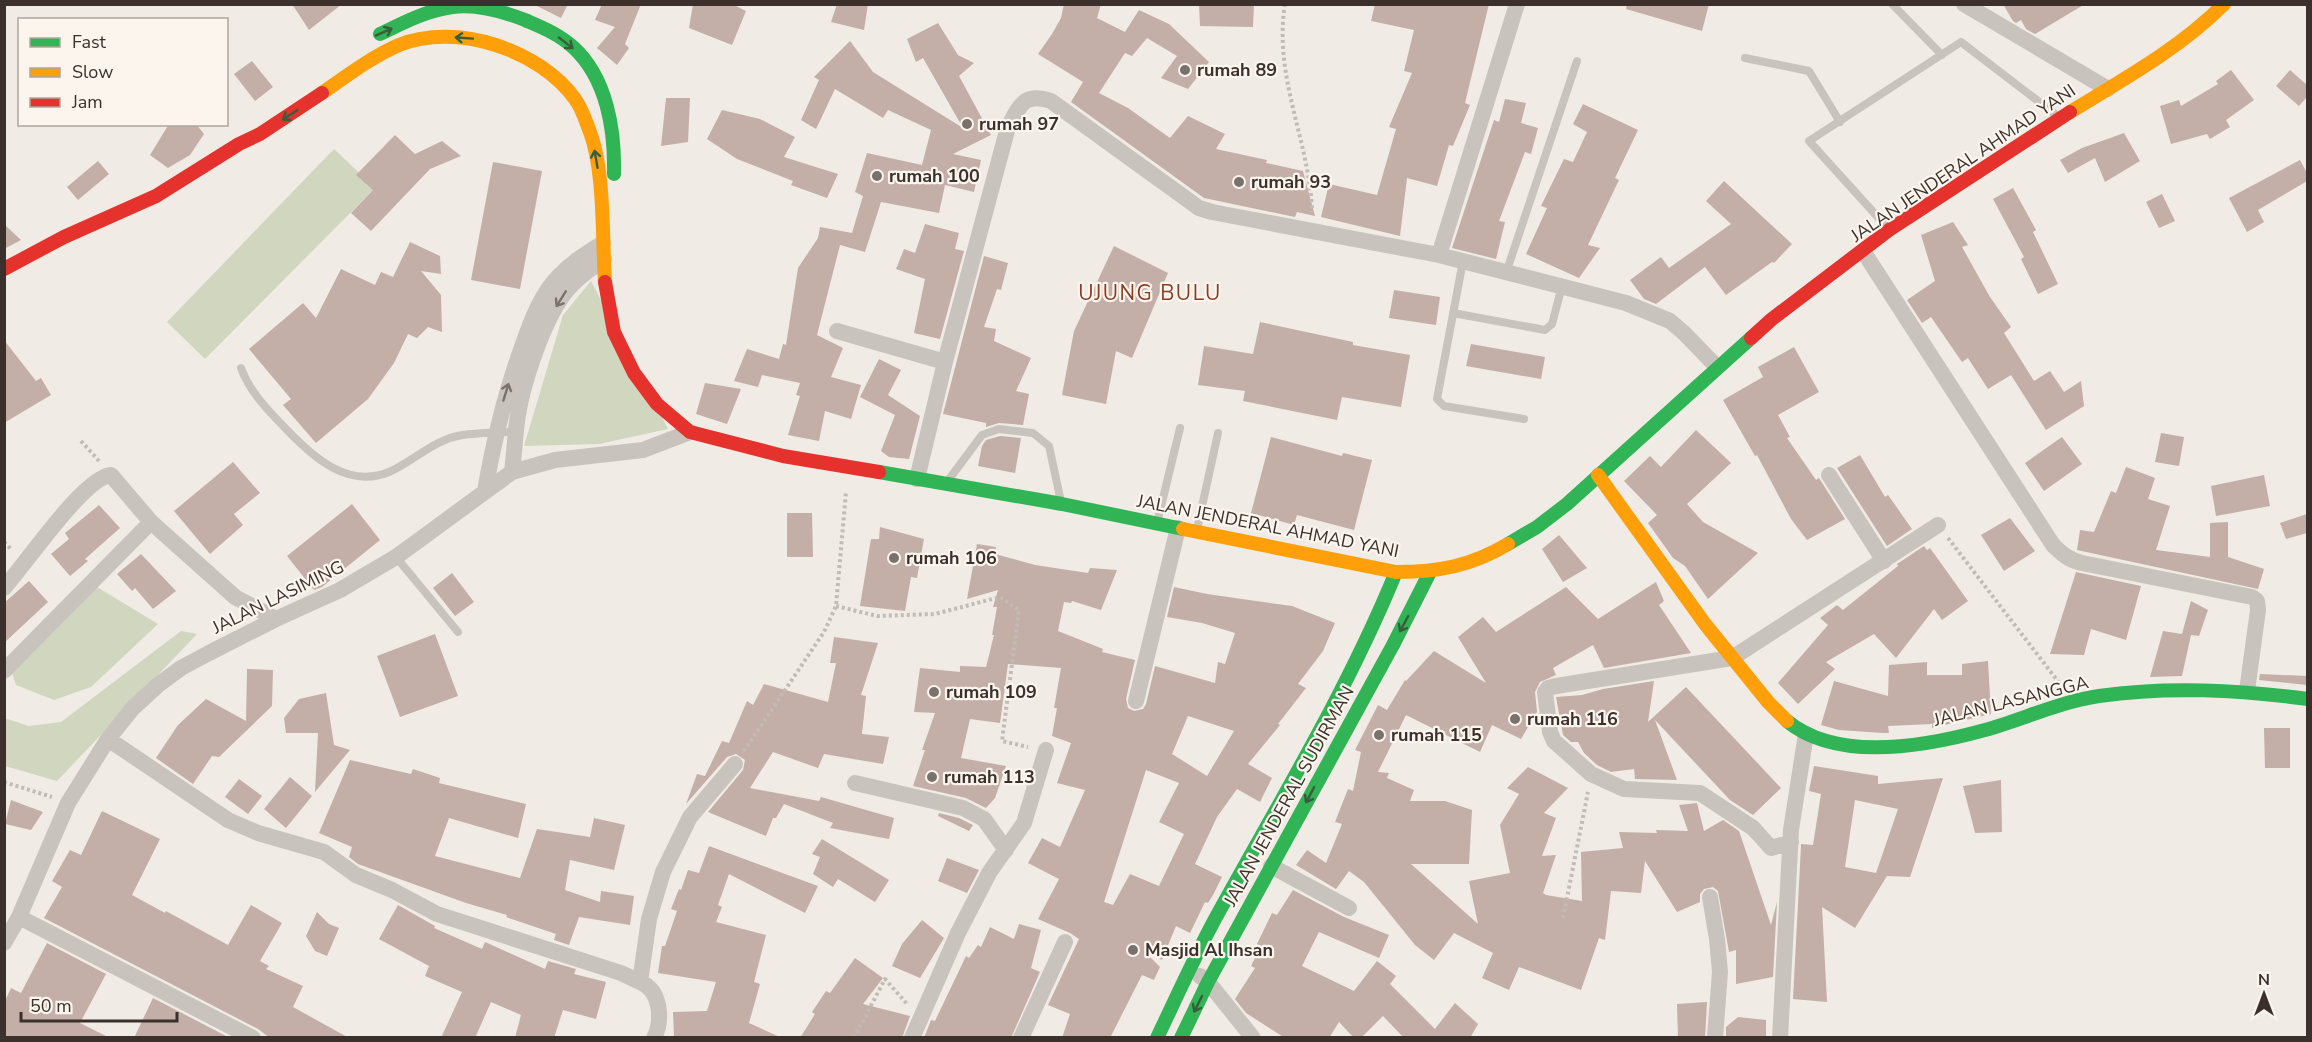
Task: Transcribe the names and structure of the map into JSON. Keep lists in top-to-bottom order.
{
  "streets": {
    "main road": ["JALAN JENDERAL AHMAD YANI", "JALAN LASANGGA", "JALAN JENDERAL SUDIRMAN"],
    "street": ["JALAN LASIMING"]
  },
  "crossings": [
    ["JALAN JENDERAL AHMAD YANI", "JALAN LASIMING"],
    ["JALAN JENDERAL AHMAD YANI", "JALAN LASANGGA"],
    ["JALAN JENDERAL AHMAD YANI", "JALAN JENDERAL SUDIRMAN"]
  ],
  "districts": ["UJUNG BULU"],
  "places": [
    "rumah 89",
    "rumah 97",
    "rumah 100",
    "rumah 93",
    "rumah 106",
    "rumah 109",
    "rumah 116",
    "rumah 115",
    "rumah 113",
    "Masjid Al Ihsan"
  ],
  "legend": ["Fast", "Slow", "Jam"],
  "scale_bar": "50 m",
  "north": "top"
}
